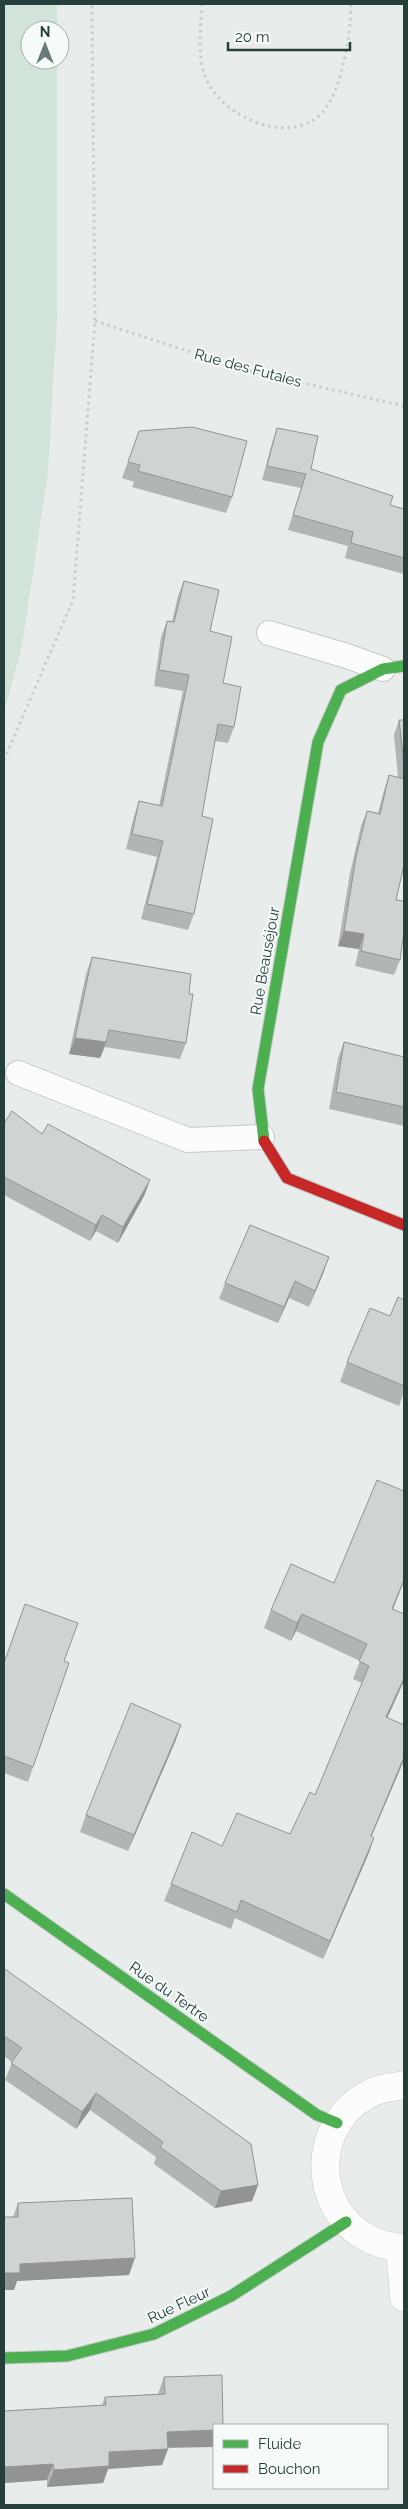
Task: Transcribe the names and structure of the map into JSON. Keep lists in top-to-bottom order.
{
  "streets": {
    "street": ["Rue Beauséjour", "Rue du Tertre", "Rue Fleur"],
    "path": ["Rue des Futaies"]
  },
  "legend": ["Fluide", "Bouchon"],
  "scale_bar": "20 m",
  "north": "top"
}
